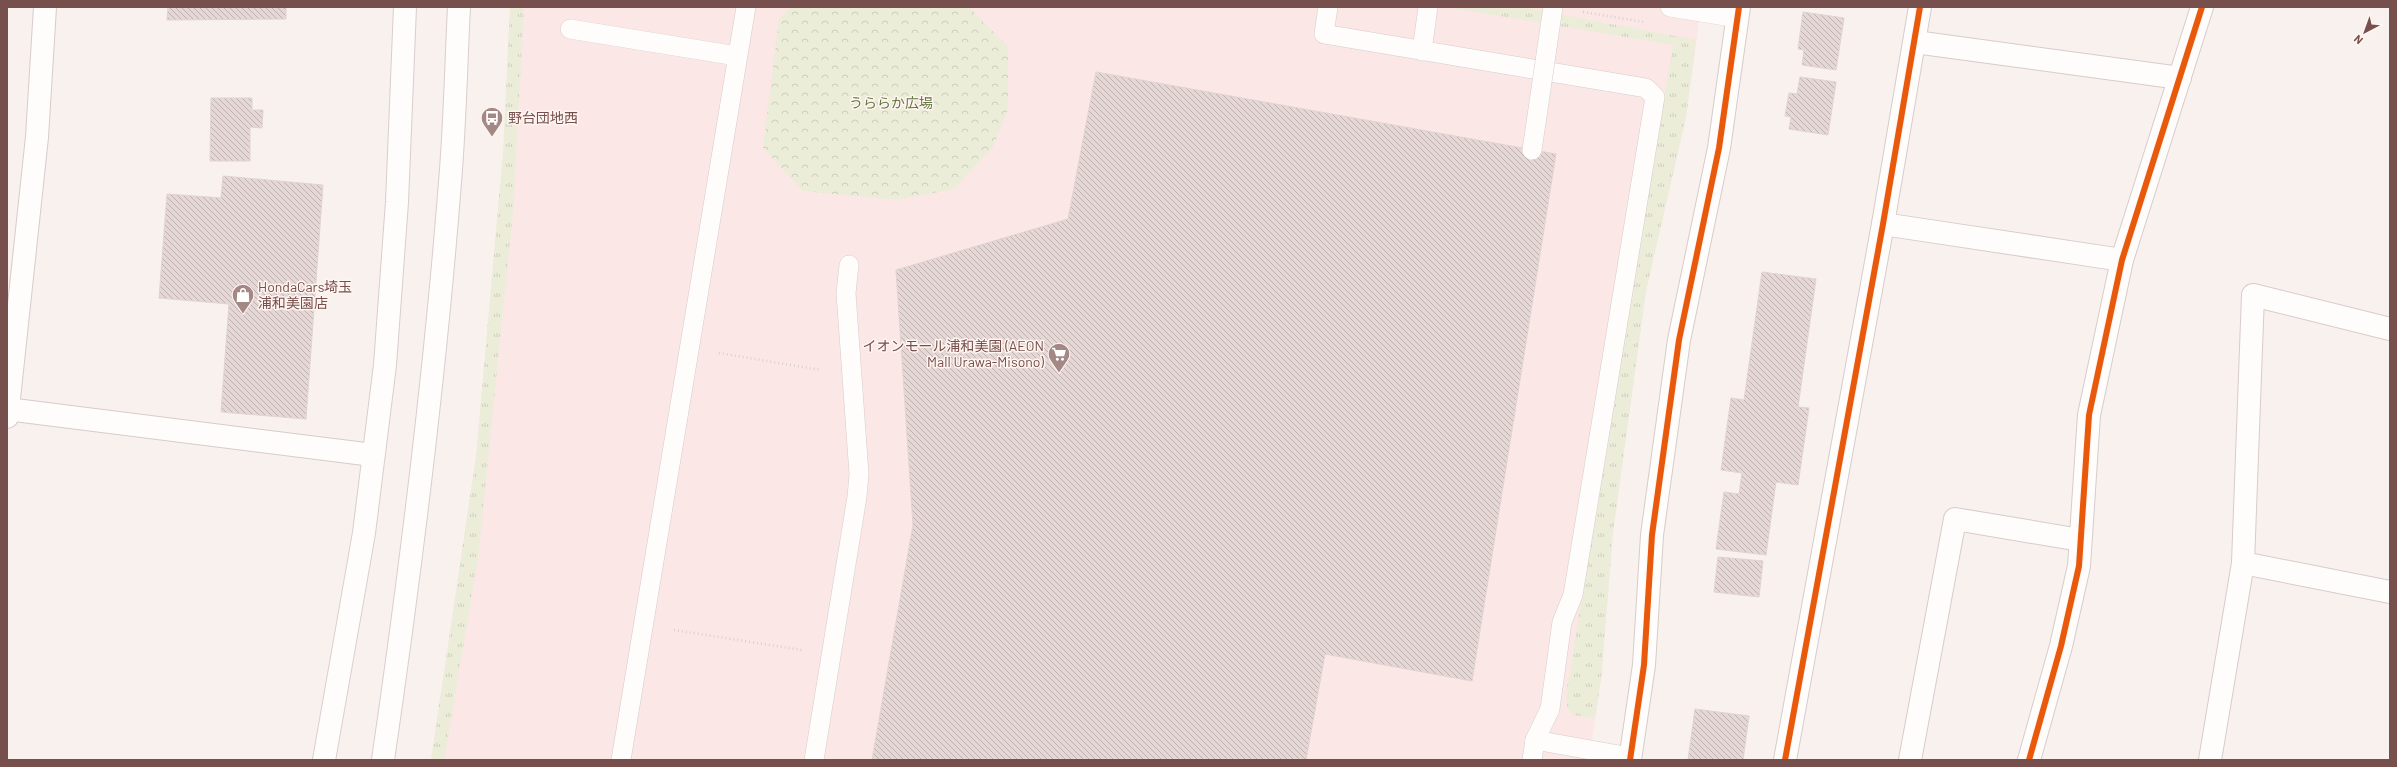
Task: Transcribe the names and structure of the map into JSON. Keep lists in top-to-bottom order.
{
  "parks": ["うららか広場"],
  "places": {
    "bus stop": ["野台団地西"],
    "shop": ["HondaCars埼玉 浦和美園店"],
    "supermarket": ["イオンモール浦和美園 (AEON Mall Urawa-Misono)"]
  },
  "north": "bottom left"
}
